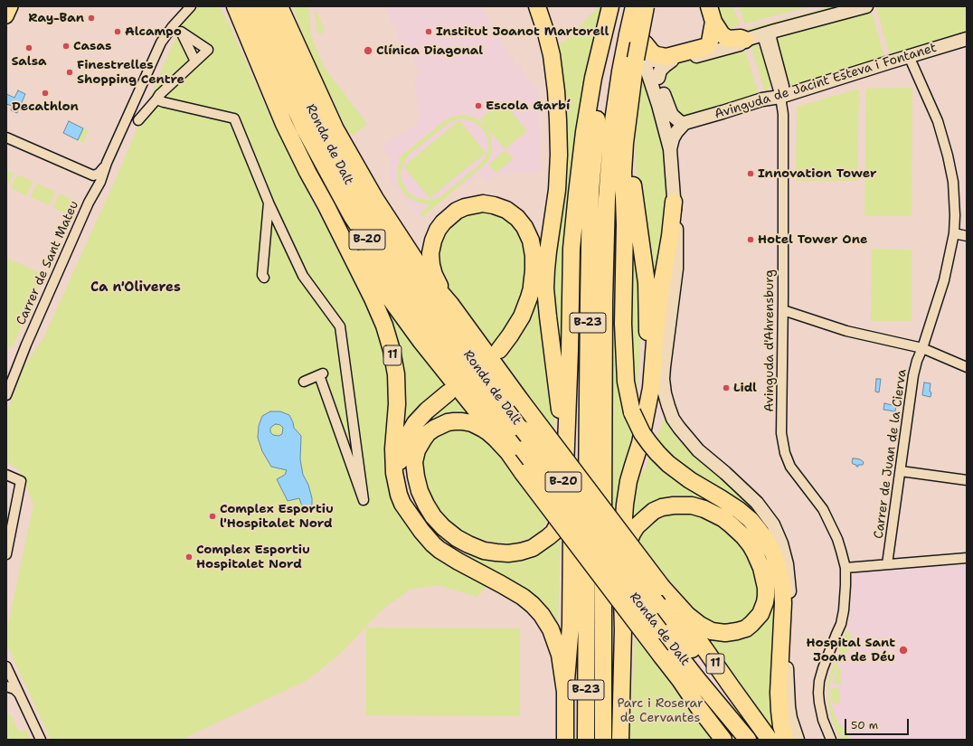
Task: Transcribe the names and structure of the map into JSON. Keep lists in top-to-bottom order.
{
  "streets": {
    "highway": [
      "Ronda de Dalt",
      "B-20",
      "B-23",
      "11"
    ],
    "street": [
      "Avinguda de Jacint Esteva i Fontanet",
      "Carrer de Sant Mateu",
      "Avinguda d'Ahrensburg",
      "Carrer de Juan de la Cierva"
    ]
  },
  "crossings": [
    ["Avinguda de Jacint Esteva i Fontanet", "Avinguda d'Ahrensburg"]
  ],
  "districts": ["Ca n'Oliveres"],
  "parks": ["Parc i Roserar de Cervantes"],
  "places": [
    "Ray-Ban",
    "Alcampo",
    "Institut Joanot Martorell",
    "Casas",
    "Salsa",
    "Clínica Diagonal",
    "Finestrelles Shopping Centre",
    "Decathlon",
    "Escola Garbí",
    "Innovation Tower",
    "Hotel Tower One",
    "Lidl",
    "Complex Esportiu l'Hospitalet Nord",
    "Complex Esportiu Hospitalet Nord",
    "Hospital Sant Joan de Déu"
  ],
  "scale_bar": "50 m"
}
